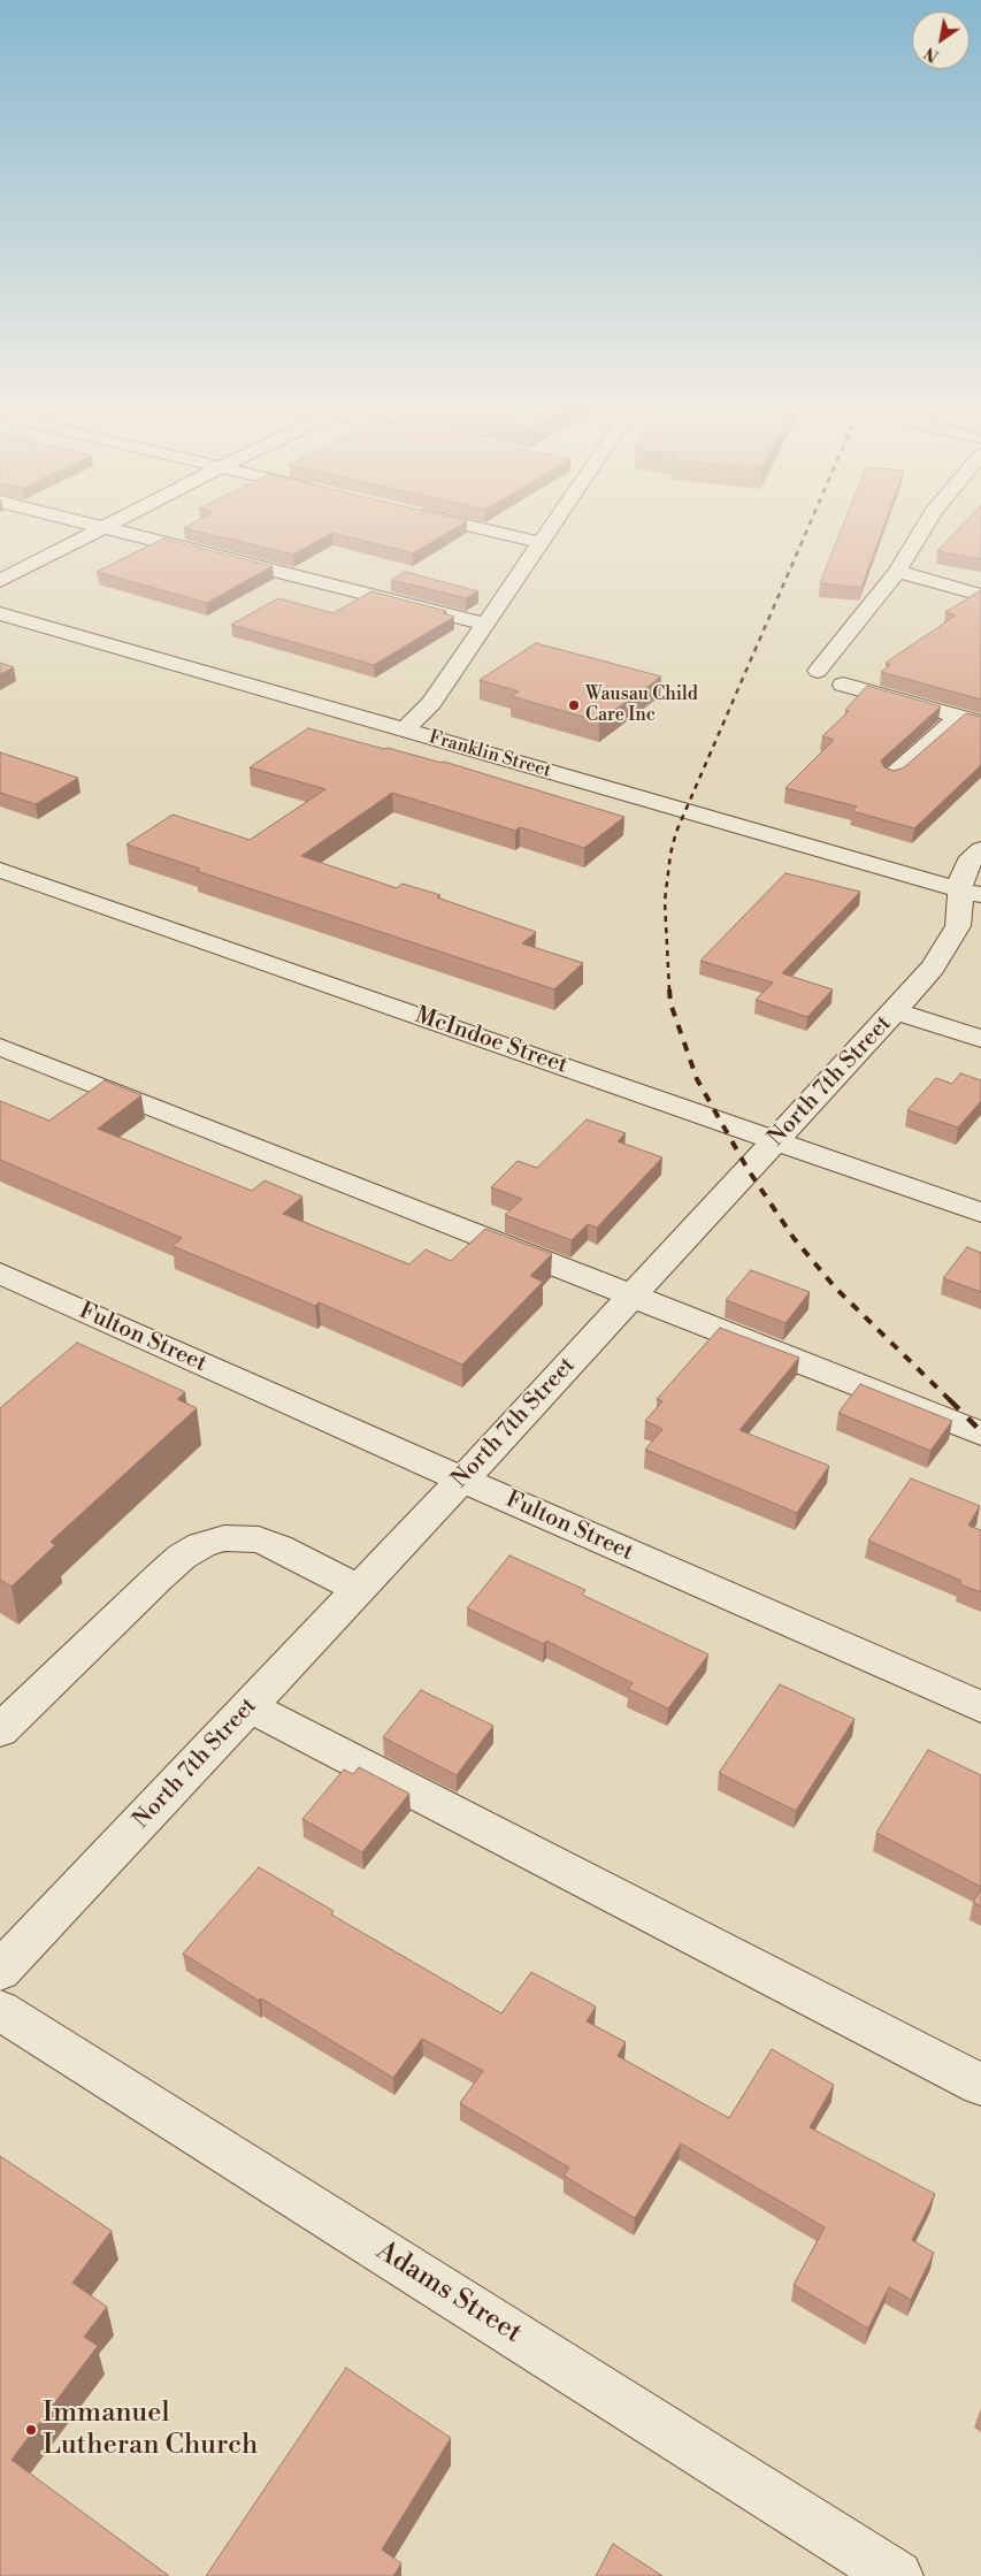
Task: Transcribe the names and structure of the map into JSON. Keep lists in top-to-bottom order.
{
  "streets": {
    "street": [
      "Franklin Street",
      "McIndoe Street",
      "North 7th Street",
      "Fulton Street",
      "Adams Street"
    ]
  },
  "crossings": [
    ["Franklin Street", "North 7th Street"],
    ["McIndoe Street", "North 7th Street"],
    ["North 7th Street", "Fulton Street"]
  ],
  "places": ["Wausau Child Care Inc", "Immanuel Lutheran Church"],
  "north": "bottom left"
}
